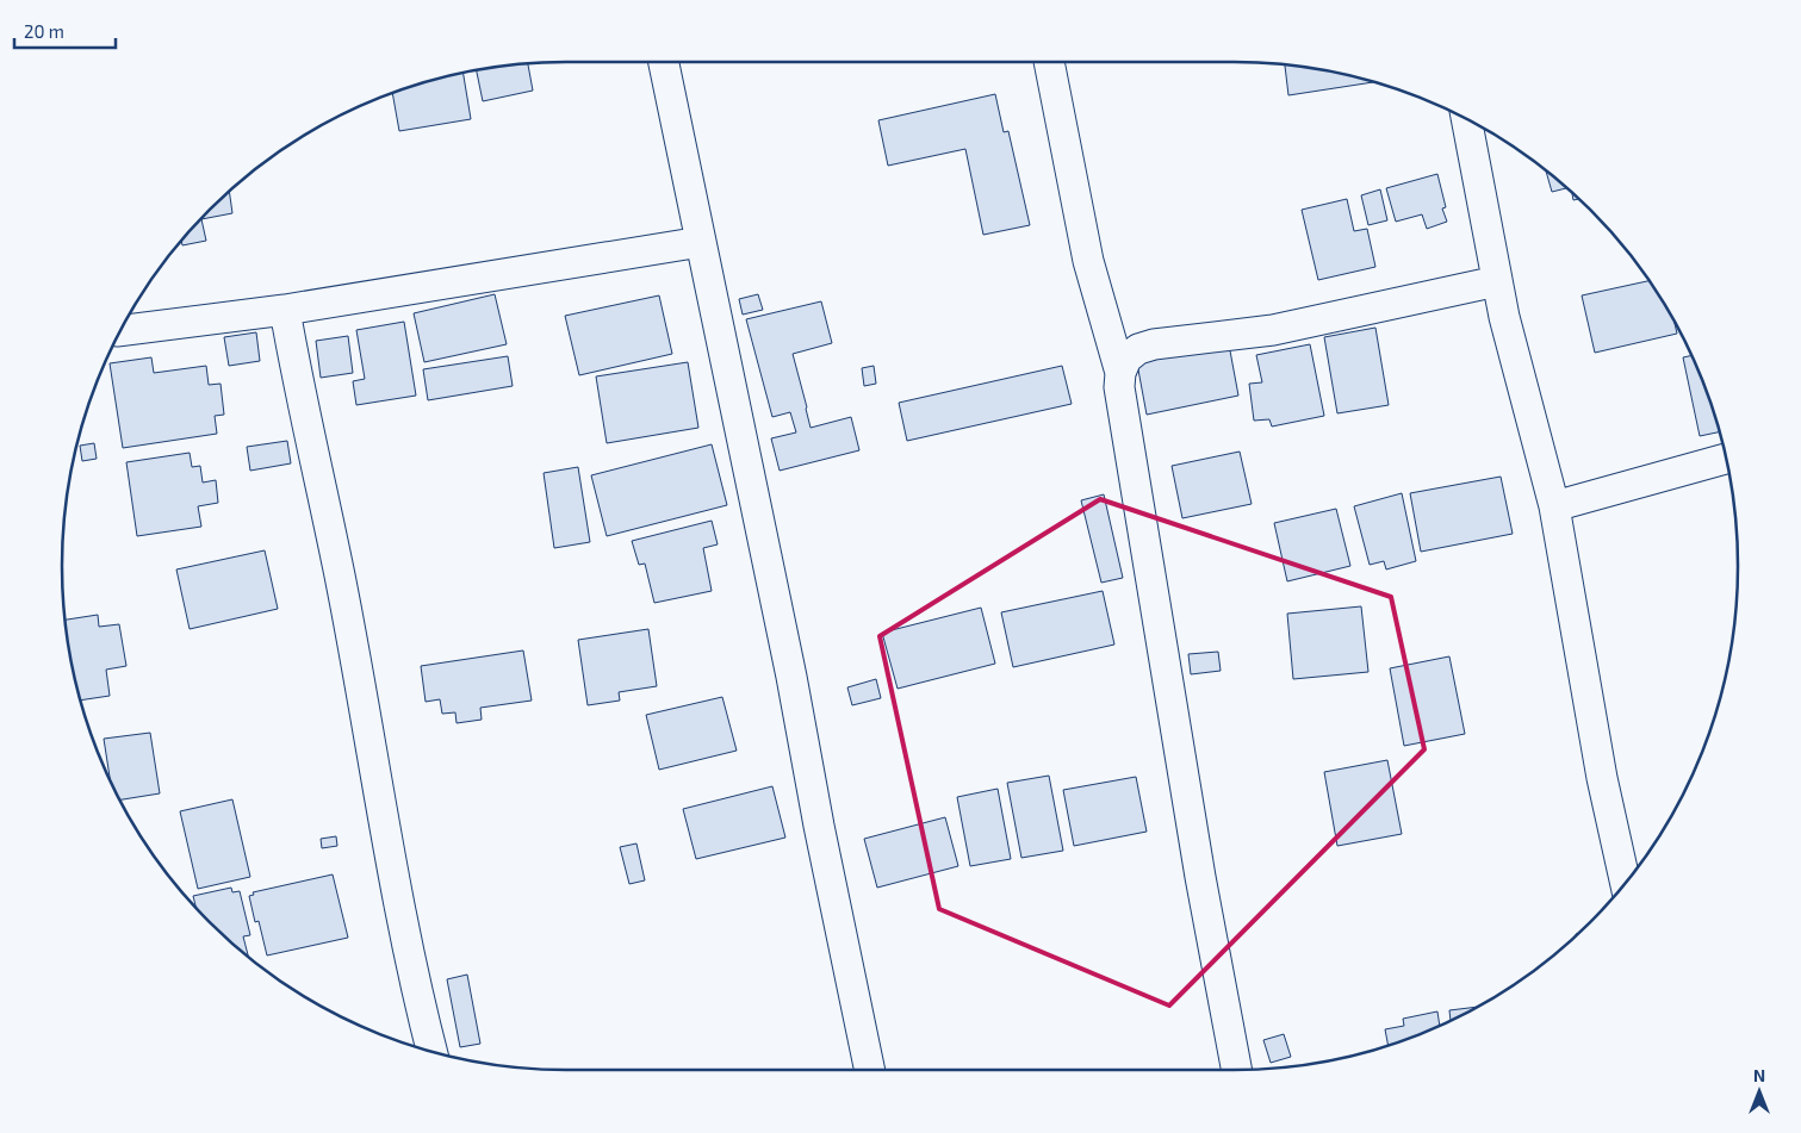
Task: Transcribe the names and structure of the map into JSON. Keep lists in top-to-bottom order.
{
  "scale_bar": "20 m",
  "north": "top"
}
